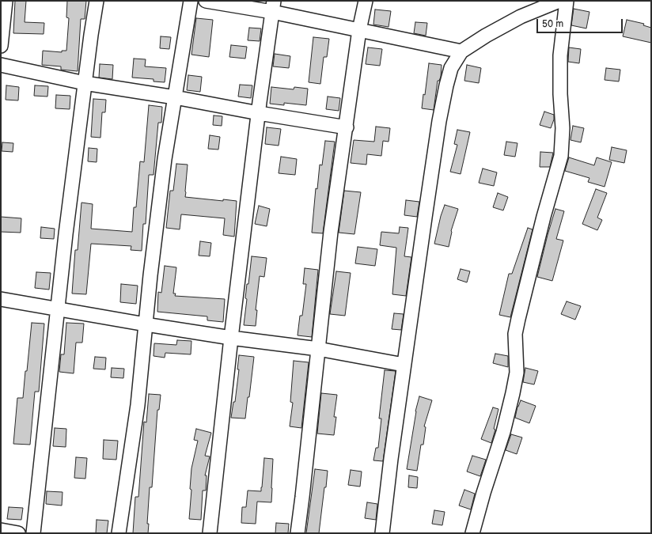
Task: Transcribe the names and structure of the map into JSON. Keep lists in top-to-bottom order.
{
  "scale_bar": "50 m"
}
